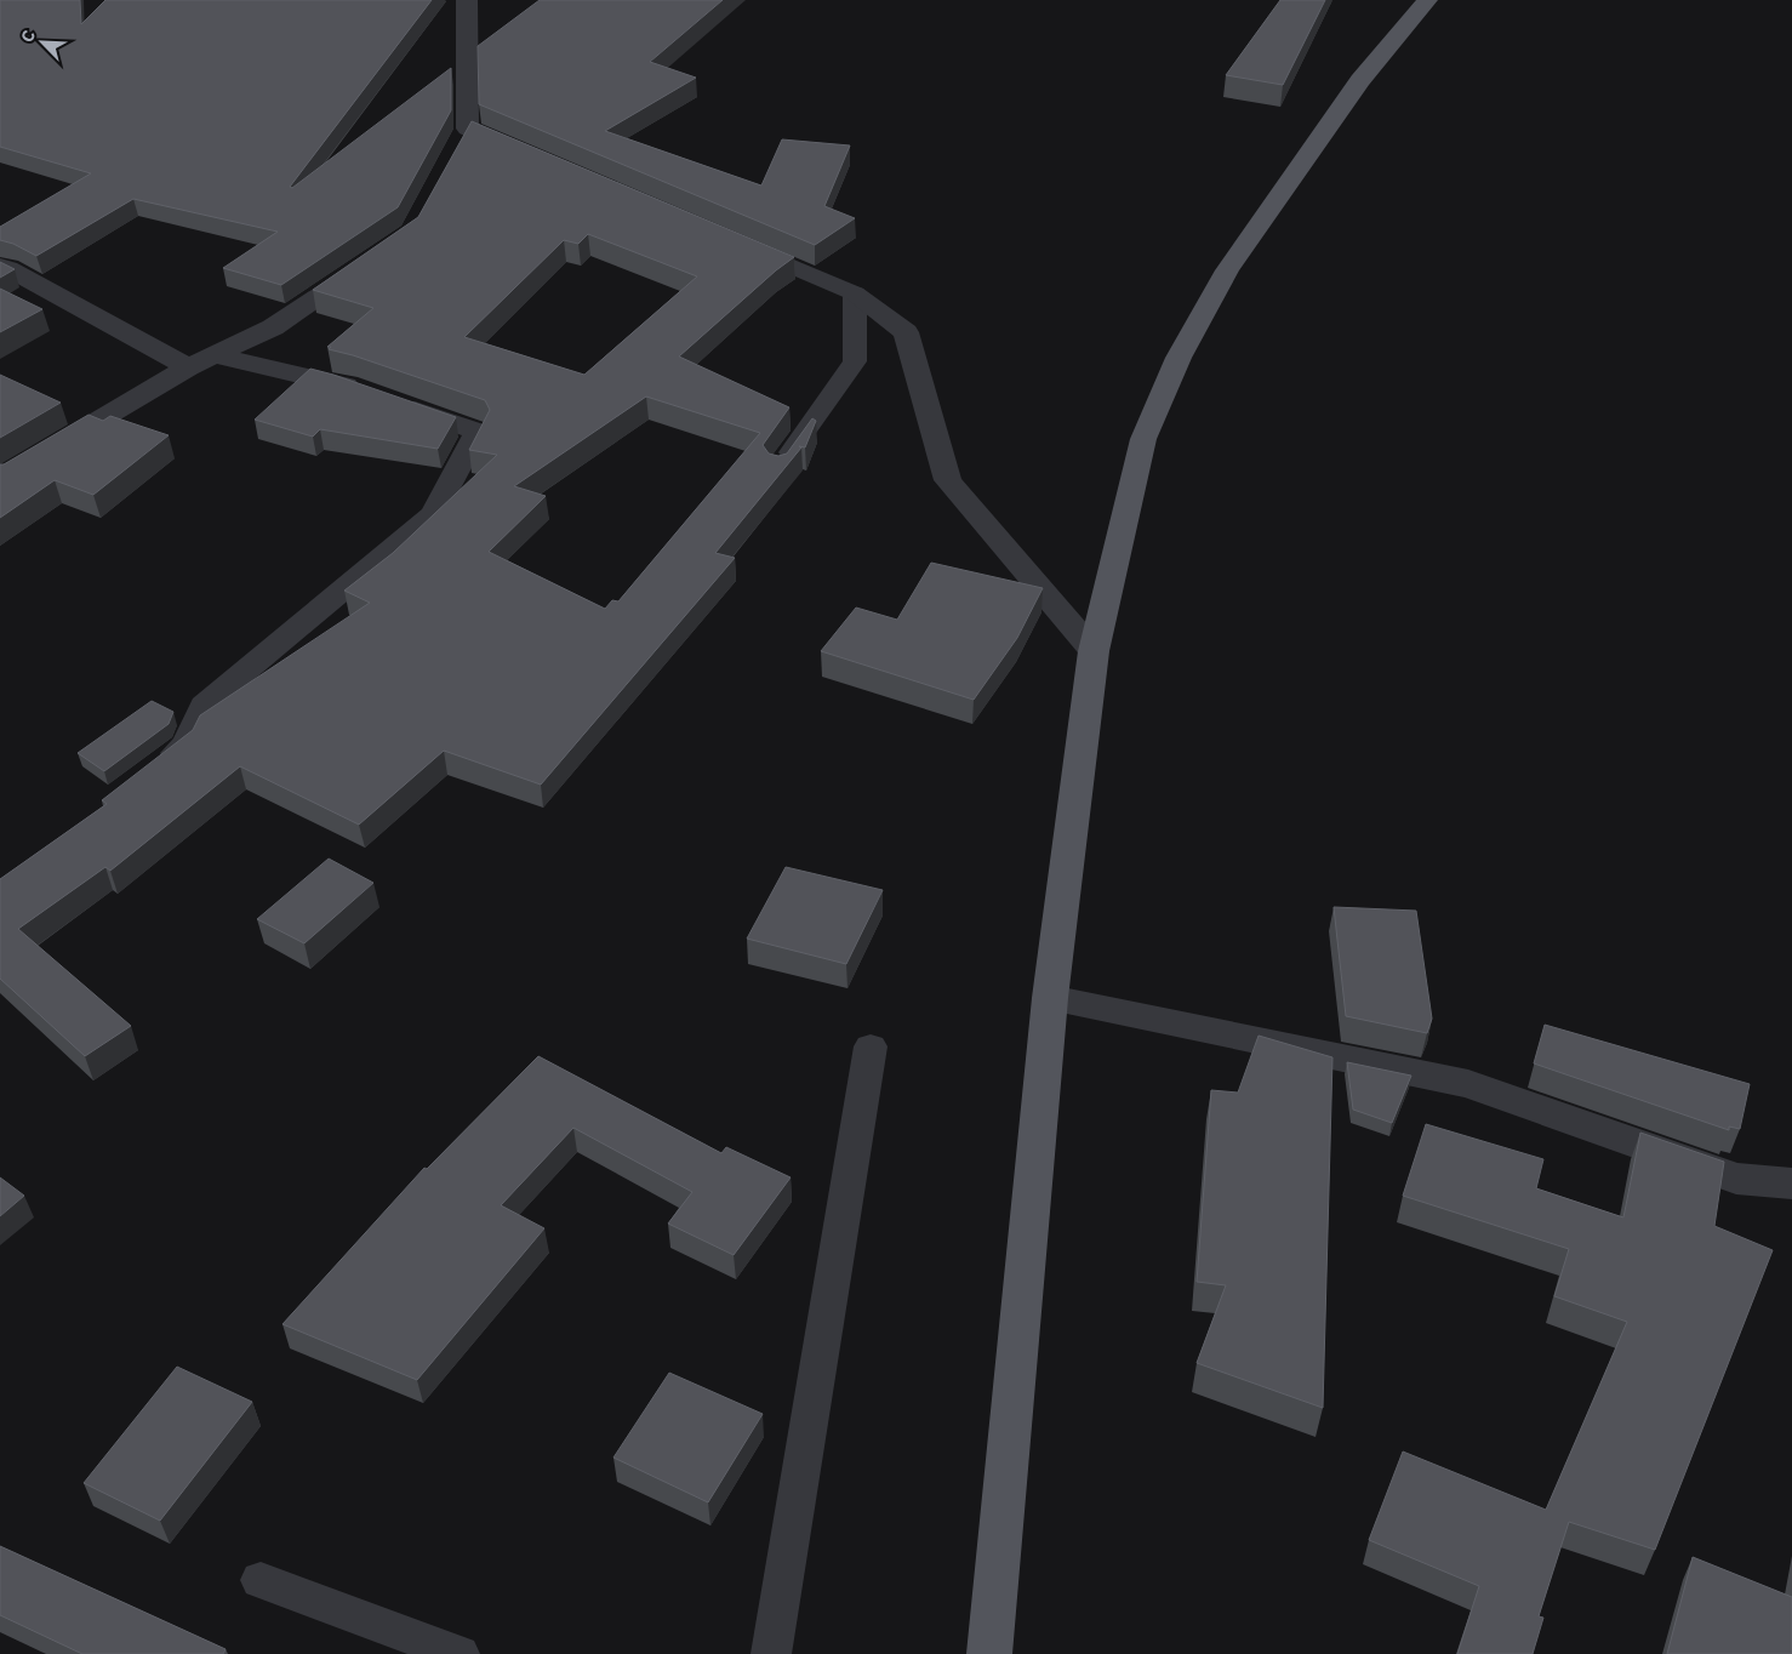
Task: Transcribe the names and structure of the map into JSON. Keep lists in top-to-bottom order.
{
  "north": "top left"
}
